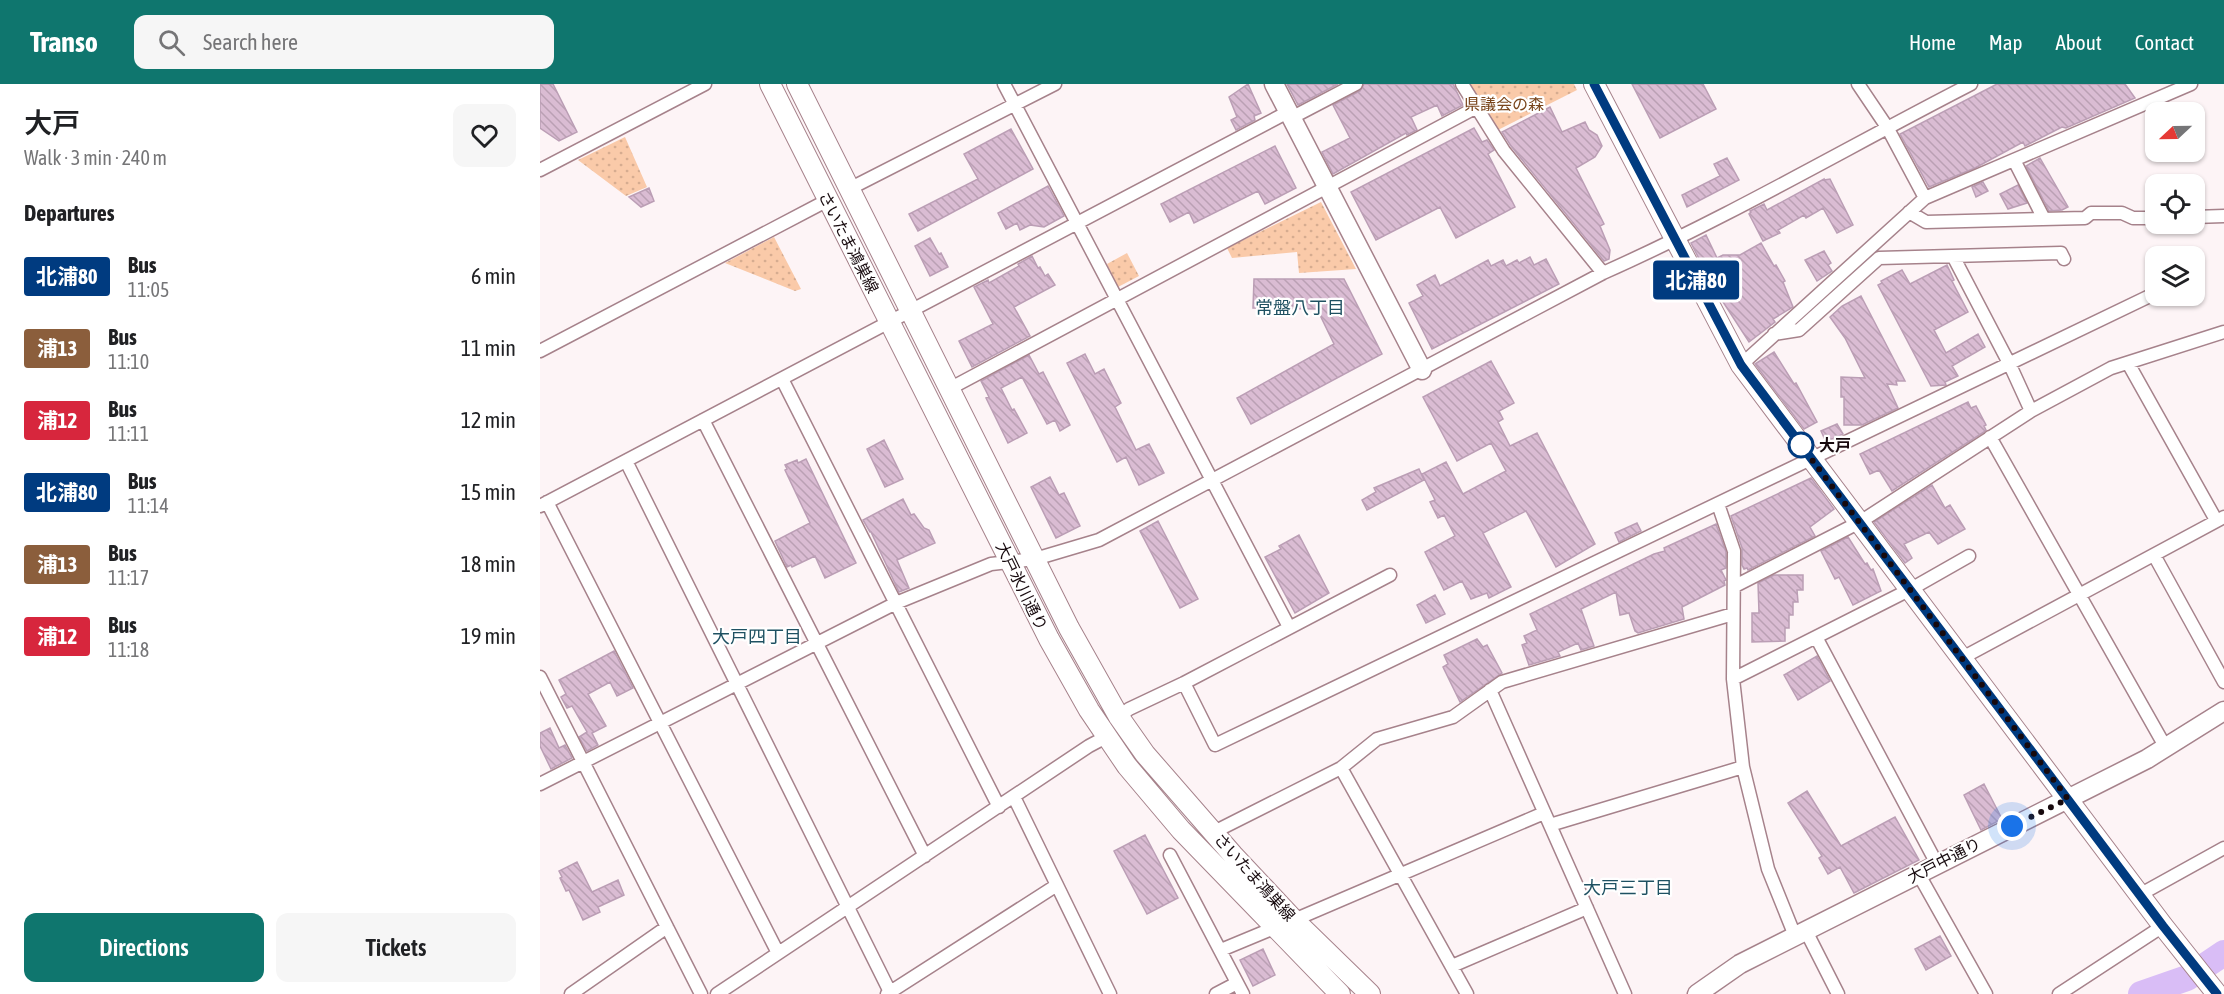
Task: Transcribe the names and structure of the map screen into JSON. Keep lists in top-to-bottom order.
{
  "streets": {
    "main road": ["さいたま鴻巣線", "大戸氷川通り"],
    "street": ["大戸中通り"]
  },
  "crossings": [
    ["さいたま鴻巣線", "大戸氷川通り"]
  ],
  "districts": ["常盤八丁目", "大戸四丁目", "大戸三丁目"],
  "parks": ["県議会の森"],
  "places": ["大戸"],
  "lines": ["bus line 北浦80"],
  "north": "left",
  "page": {
    "header": "Transo",
    "search": "Search here",
    "nav": [
      "Home",
      "Map",
      "About",
      "Contact"
    ],
    "heading": [
      ["大戸", "Walk · 3 min · 240 m"],
      "Departures"
    ],
    "on_map": "北浦80",
    "list": [
      {
        "mark": "北浦80",
        "name": "Bus",
        "note": "11:05",
        "value": "6 min"
      },
      {
        "mark": "浦13",
        "name": "Bus",
        "note": "11:10",
        "value": "11 min"
      },
      {
        "mark": "浦12",
        "name": "Bus",
        "note": "11:11",
        "value": "12 min"
      },
      {
        "mark": "北浦80",
        "name": "Bus",
        "note": "11:14",
        "value": "15 min"
      },
      {
        "mark": "浦13",
        "name": "Bus",
        "note": "11:17",
        "value": "18 min"
      },
      {
        "mark": "浦12",
        "name": "Bus",
        "note": "11:18",
        "value": "19 min"
      }
    ],
    "buttons": ["Directions", "Tickets"]
  }
}
